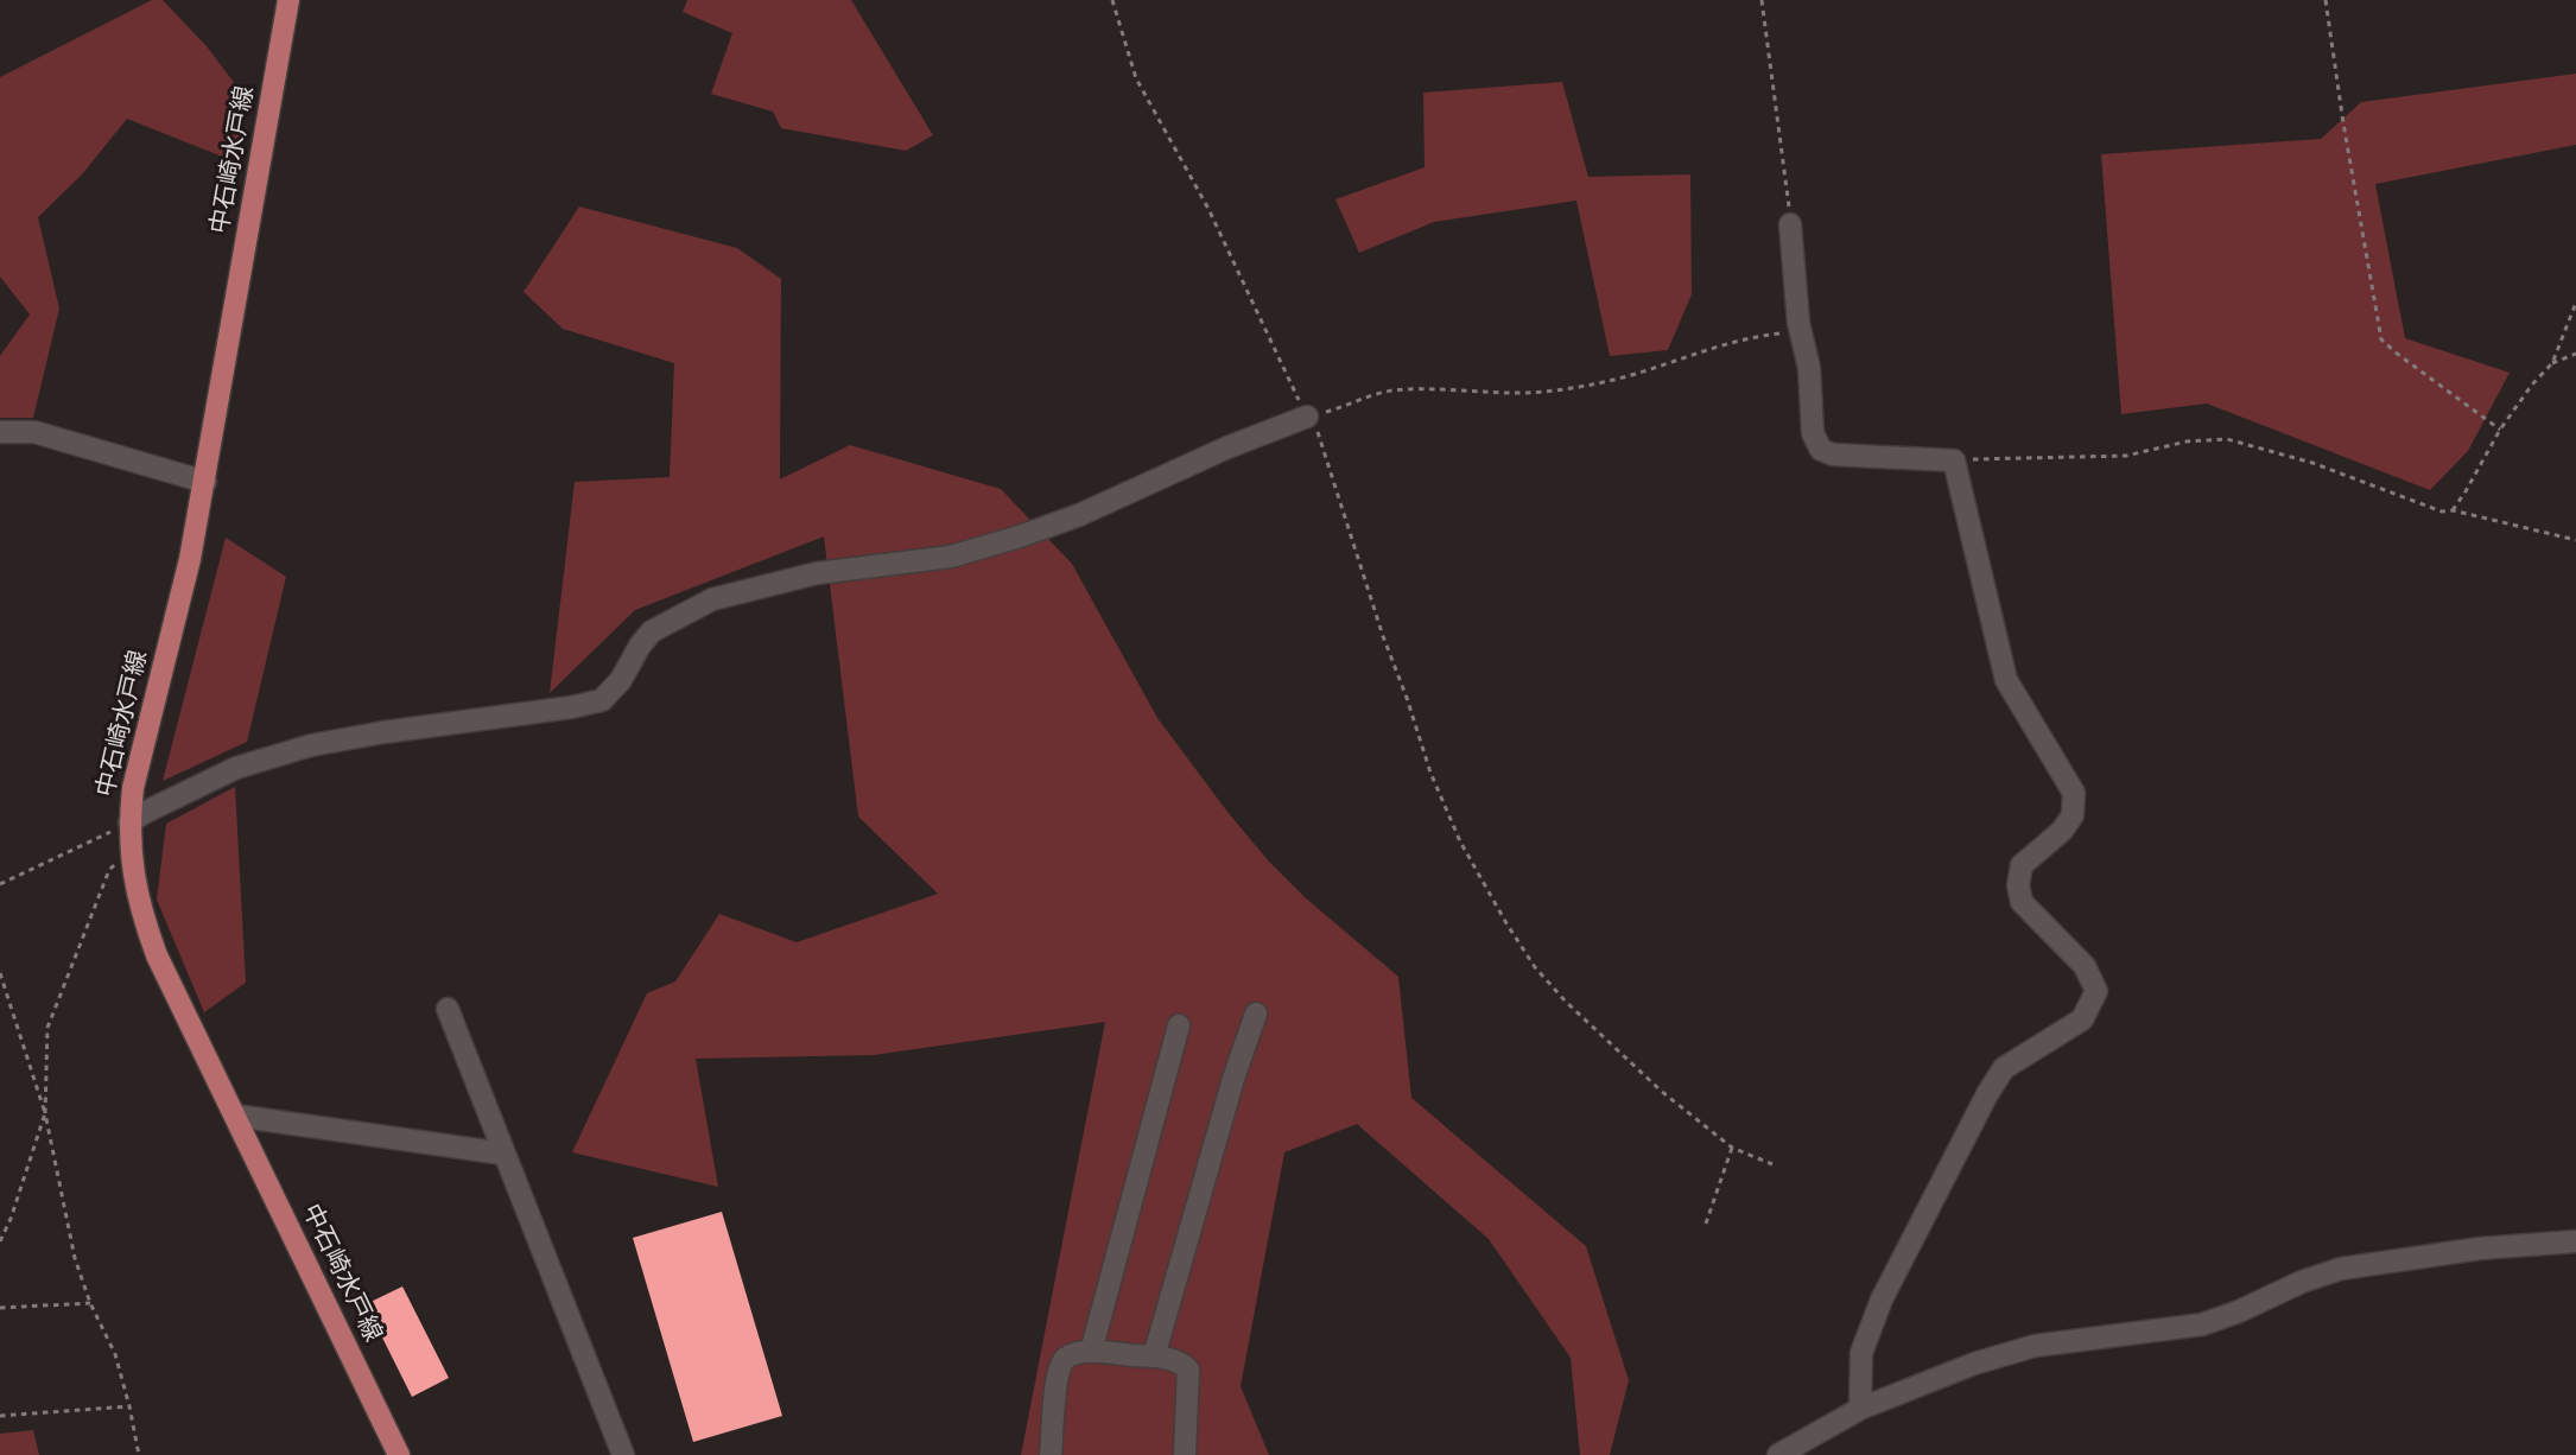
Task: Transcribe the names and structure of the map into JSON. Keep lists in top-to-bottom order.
{
  "streets": {
    "main road": ["中石崎水戸線"]
  }
}
